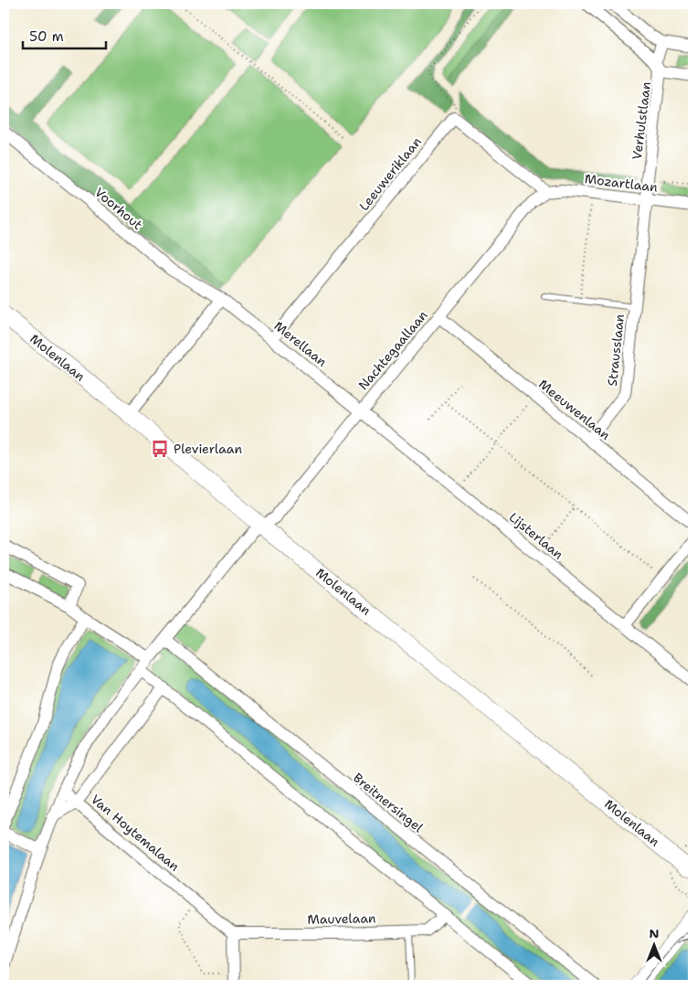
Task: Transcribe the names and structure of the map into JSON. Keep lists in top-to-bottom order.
{
  "streets": {
    "main road": ["Molenlaan"],
    "street": [
      "Verhulstlaan",
      "Leeuweriklaan",
      "Mozartlaan",
      "Voorhout",
      "Merellaan",
      "Nachtegaallaan",
      "Strausslaan",
      "Meeuwenlaan",
      "Lijsterlaan",
      "Breitnersingel",
      "Van Hoytemalaan",
      "Mauvelaan"
    ]
  },
  "crossings": [
    ["Verhulstlaan", "Mozartlaan"],
    ["Verhulstlaan", "Strausslaan"],
    ["Leeuweriklaan", "Merellaan"],
    ["Mozartlaan", "Nachtegaallaan"],
    ["Mozartlaan", "Strausslaan"],
    ["Voorhout", "Merellaan"],
    ["Merellaan", "Nachtegaallaan"],
    ["Merellaan", "Lijsterlaan"],
    ["Nachtegaallaan", "Molenlaan"],
    ["Nachtegaallaan", "Meeuwenlaan"],
    ["Nachtegaallaan", "Lijsterlaan"],
    ["Nachtegaallaan", "Breitnersingel"],
    ["Nachtegaallaan", "Van Hoytemalaan"],
    ["Strausslaan", "Meeuwenlaan"],
    ["Van Hoytemalaan", "Mauvelaan"]
  ],
  "places": {
    "bus stop": ["Plevierlaan"]
  },
  "scale_bar": "50 m",
  "north": "top"
}
